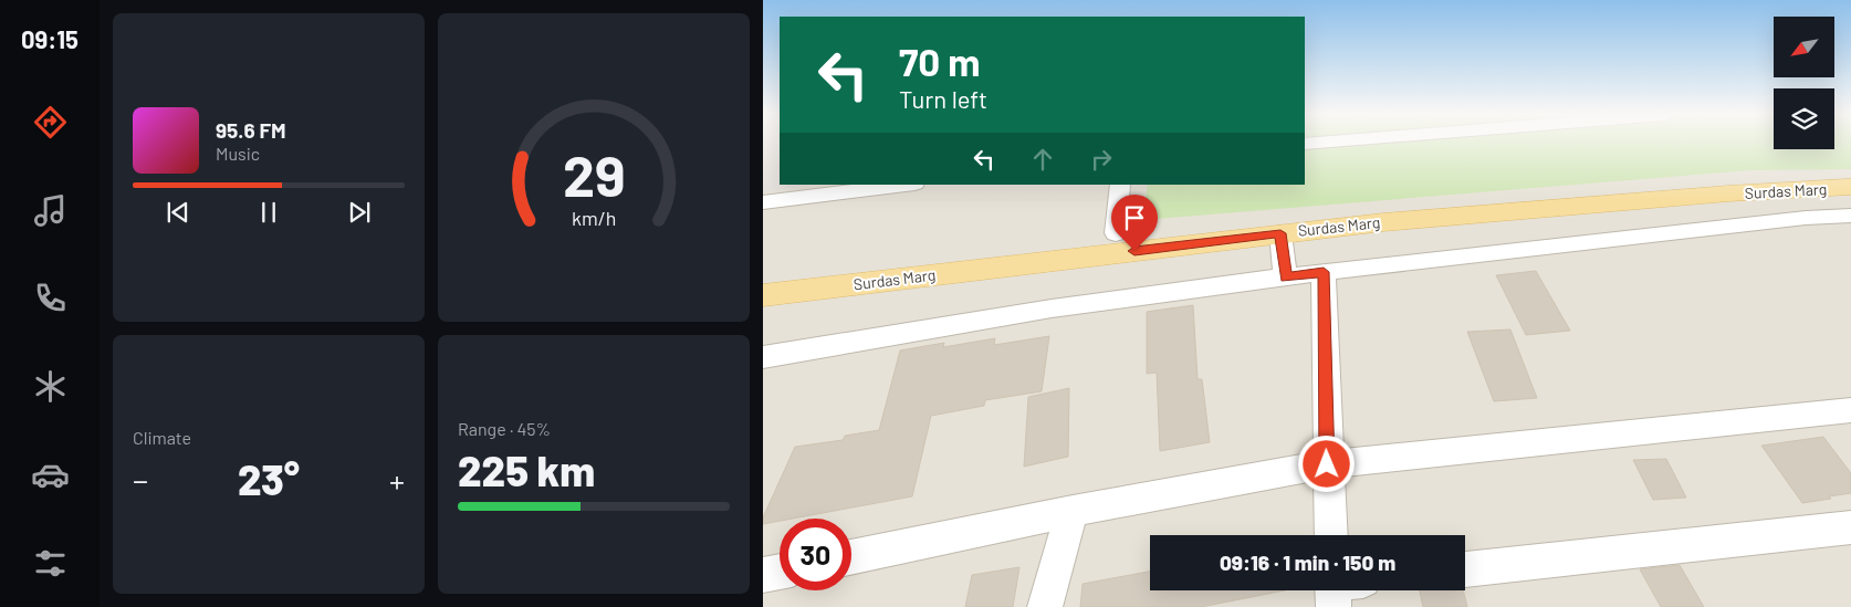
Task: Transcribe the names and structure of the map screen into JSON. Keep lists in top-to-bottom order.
{
  "streets": {
    "main road": ["Surdas Marg"]
  },
  "north": "bottom left",
  "page": {
    "tabs": "09:15",
    "turn": ["70 m", "Turn left"],
    "song": ["95.6 FM", "Music"],
    "tile": [
      "Climate",
      ["Range · 45%", "225 km"]
    ],
    "heat": ["−", "23°", "+"],
    "limit": "30",
    "trip": "09:16 · 1 min · 150 m",
    "gauge": ["29", "km/h"]
  }
}
